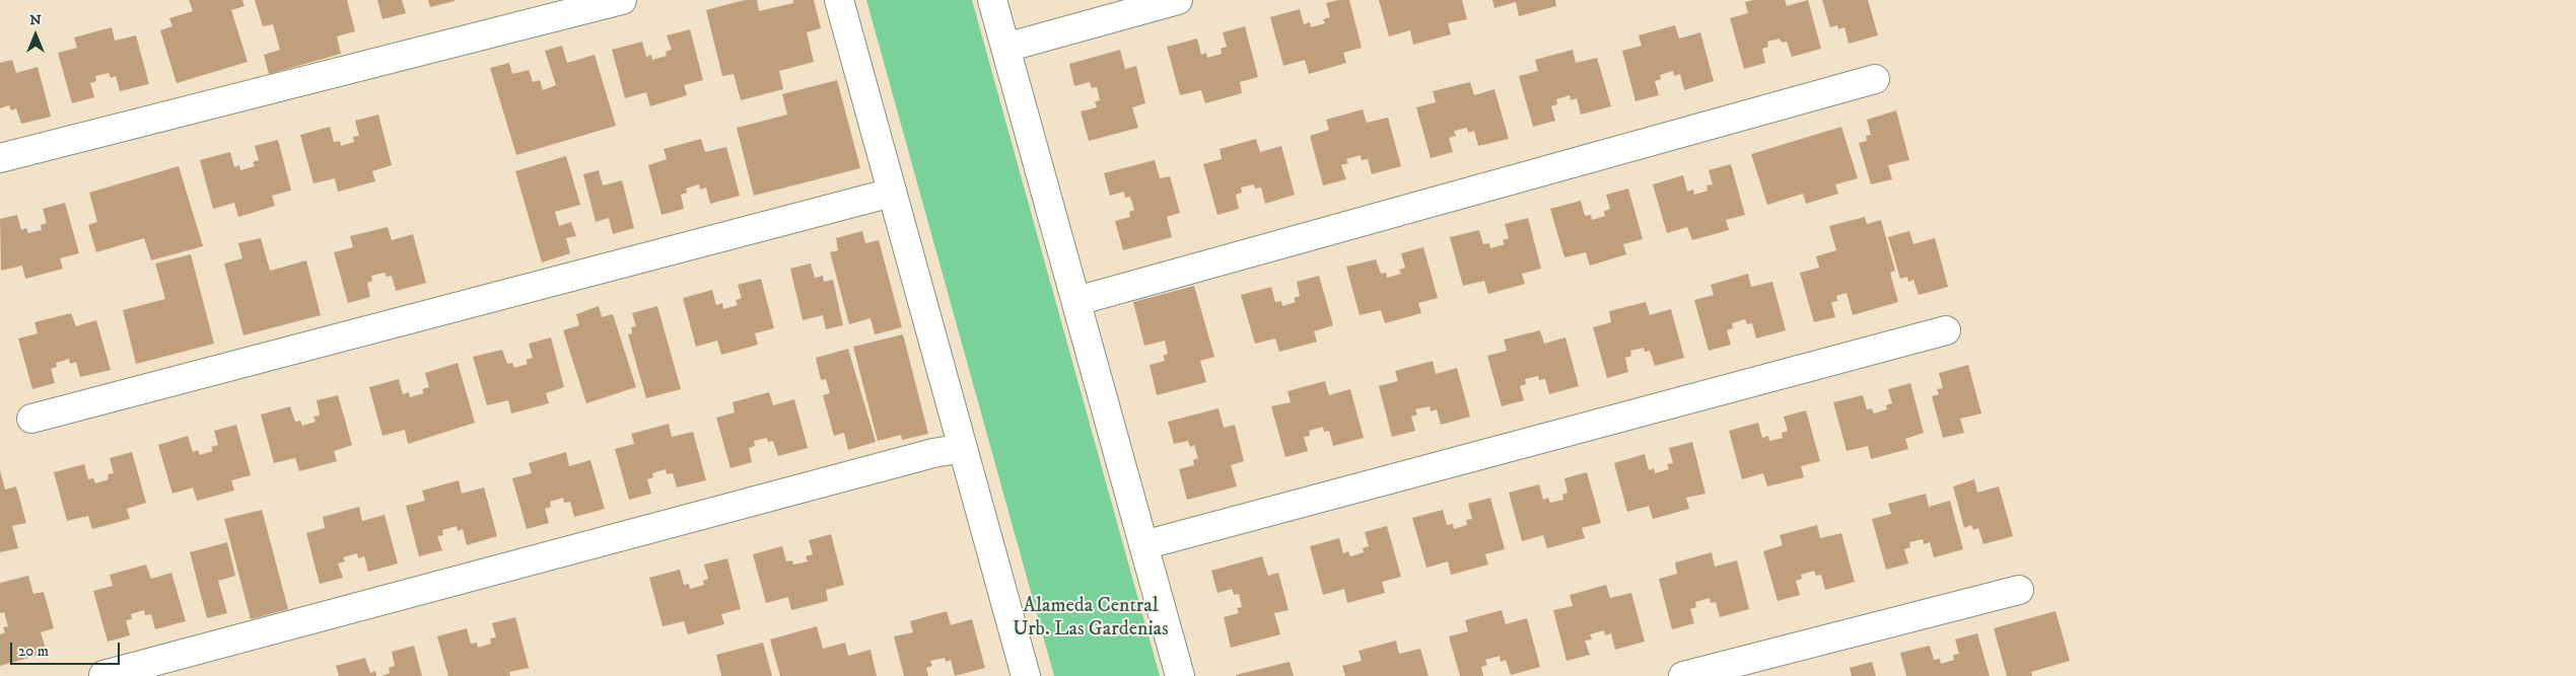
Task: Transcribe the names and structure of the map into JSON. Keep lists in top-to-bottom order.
{
  "parks": ["Alameda Central Urb. Las Gardenias"],
  "scale_bar": "20 m",
  "north": "top"
}
